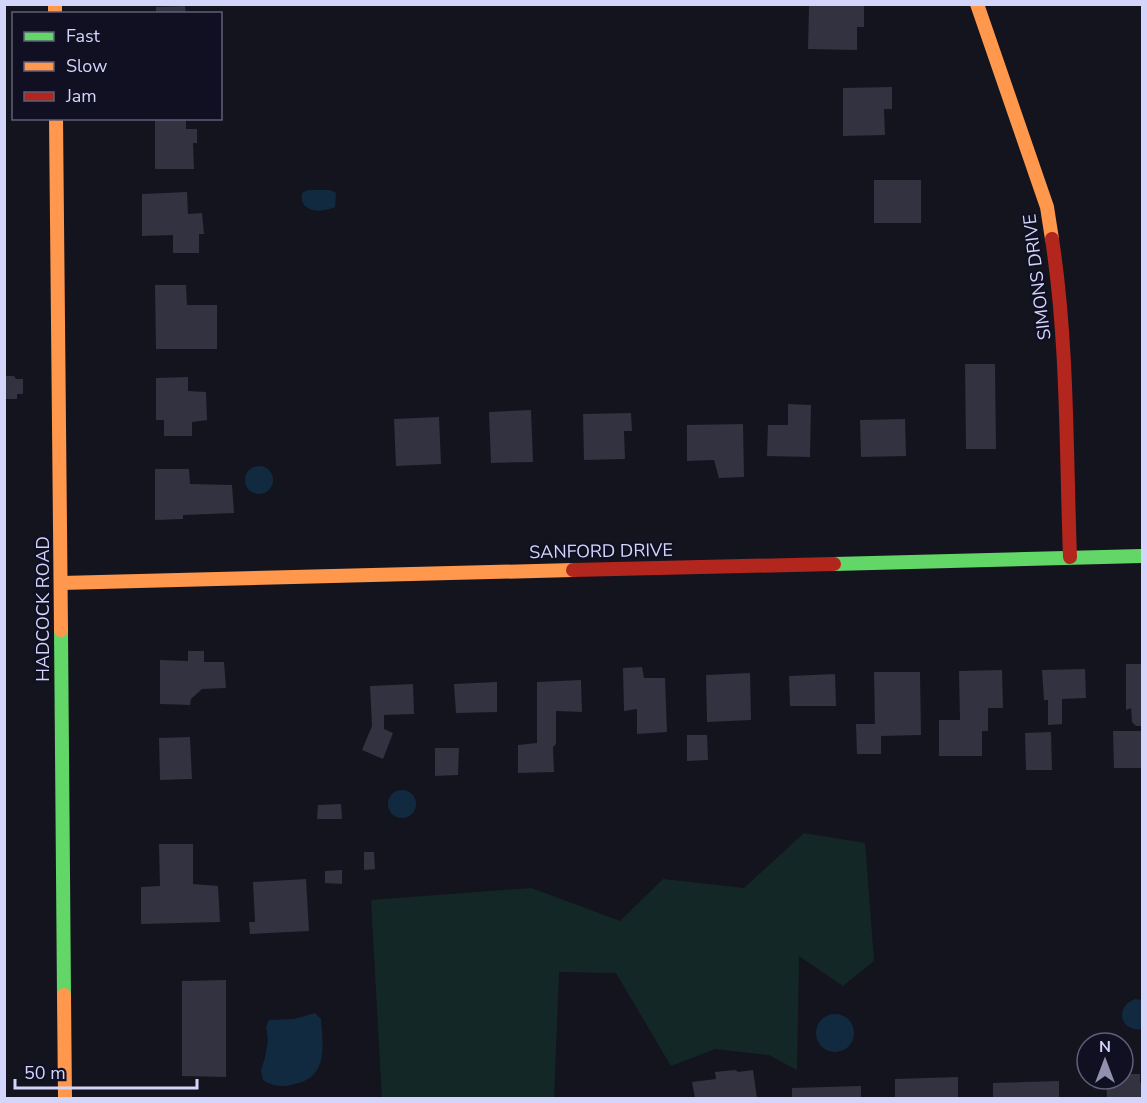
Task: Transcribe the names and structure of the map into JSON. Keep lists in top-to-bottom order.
{
  "streets": {
    "street": ["SIMONS DRIVE", "SANFORD DRIVE", "HADCOCK ROAD"]
  },
  "crossings": [
    ["SIMONS DRIVE", "SANFORD DRIVE"],
    ["SANFORD DRIVE", "HADCOCK ROAD"]
  ],
  "legend": ["Fast", "Slow", "Jam"],
  "scale_bar": "50 m",
  "north": "top"
}
